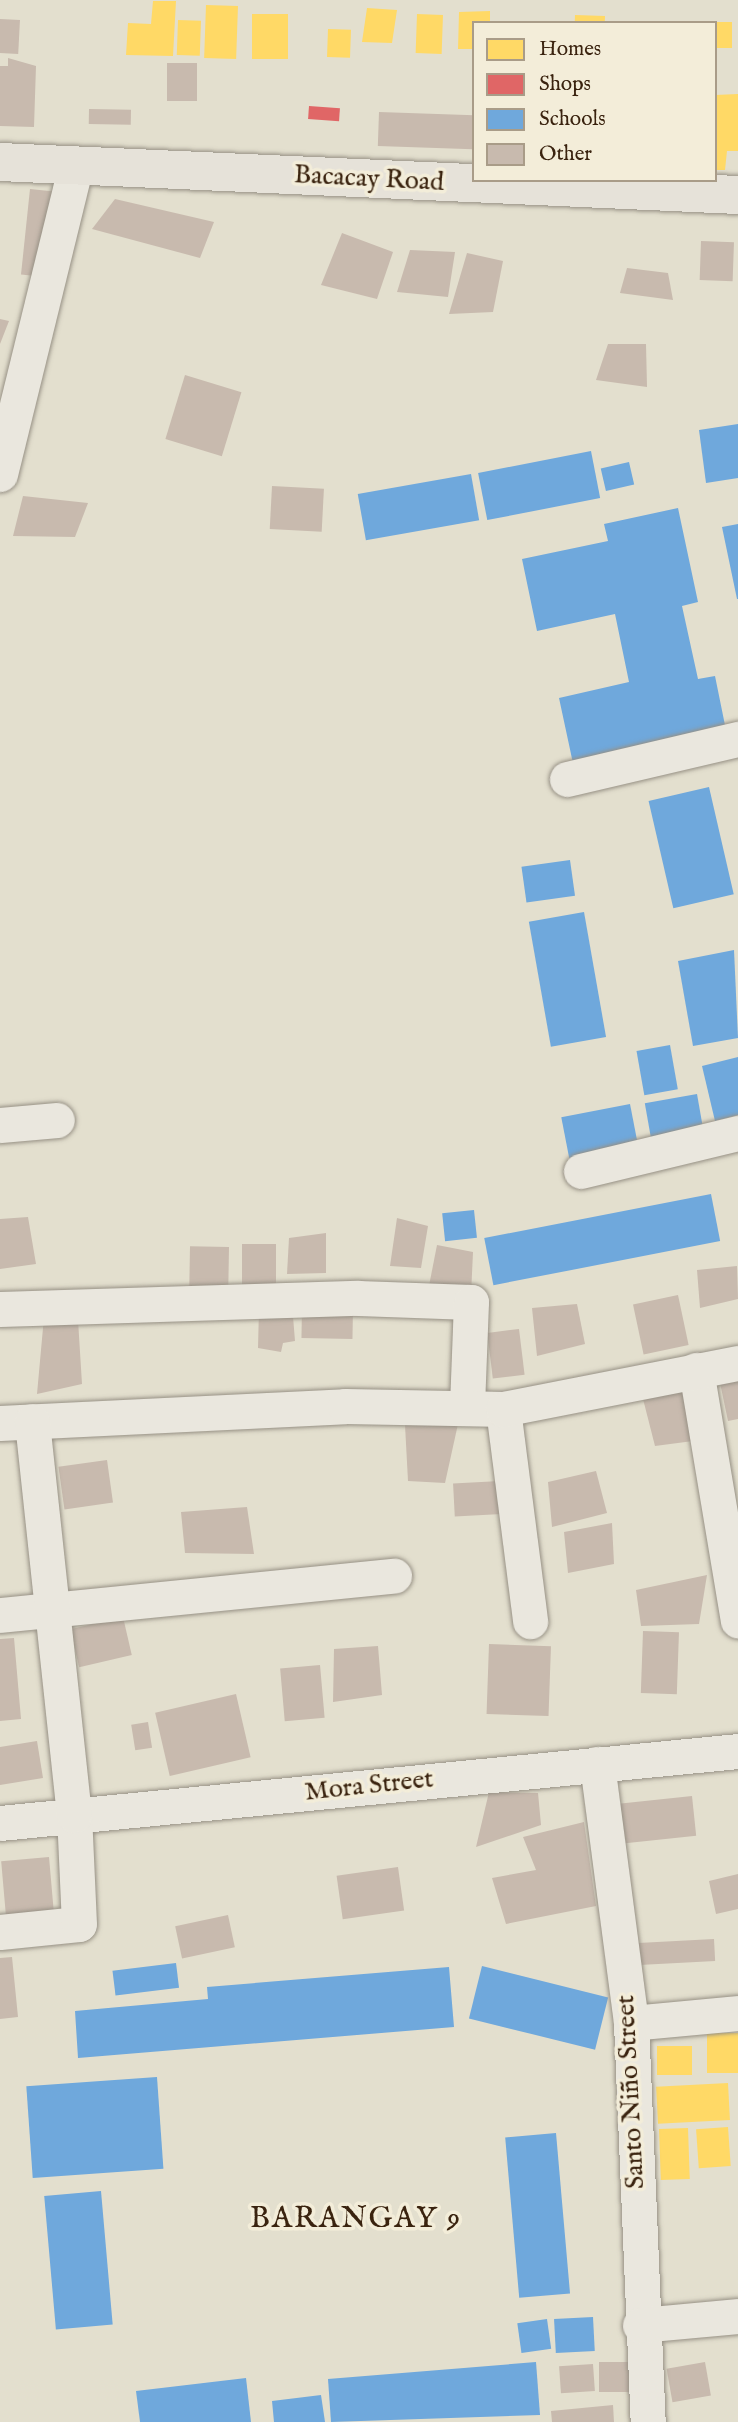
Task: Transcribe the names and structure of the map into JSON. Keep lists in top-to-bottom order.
{
  "streets": {
    "main road": ["Bacacay Road"],
    "street": ["Mora Street", "Santo Niño Street"]
  },
  "crossings": [
    ["Mora Street", "Santo Niño Street"]
  ],
  "districts": ["BARANGAY 9"],
  "legend": [
    "Homes",
    "Shops",
    "Schools",
    "Other"
  ]
}
